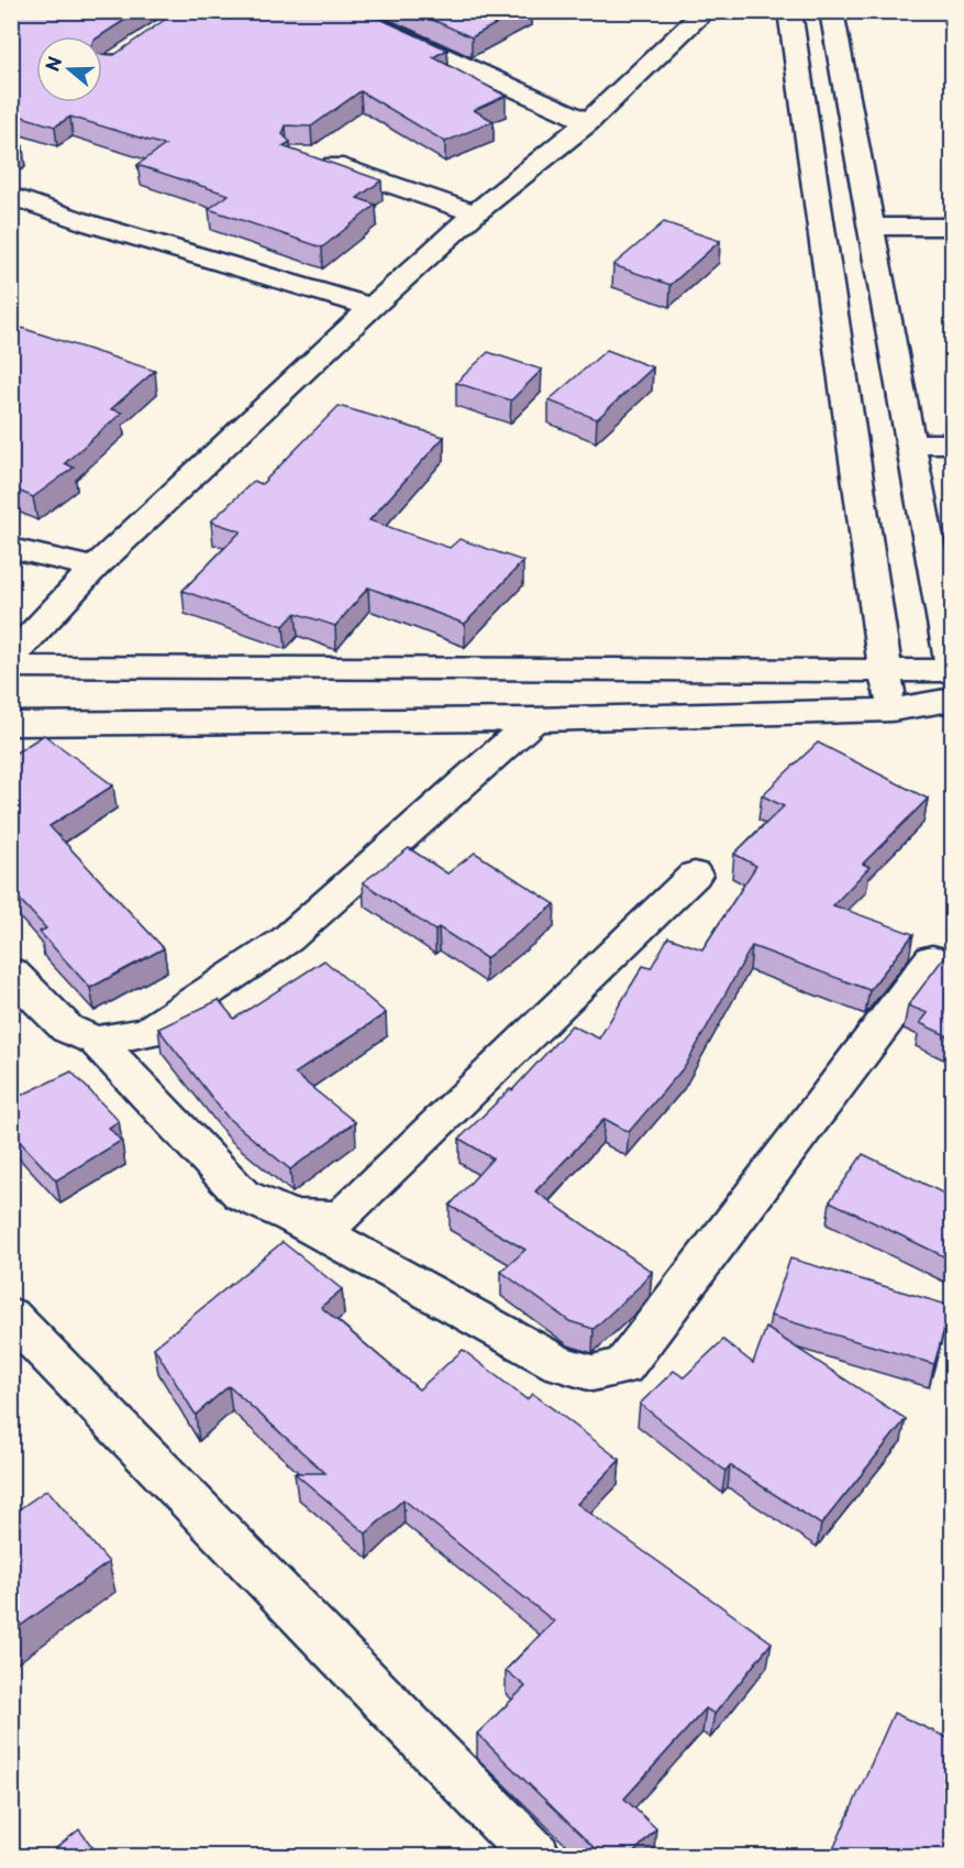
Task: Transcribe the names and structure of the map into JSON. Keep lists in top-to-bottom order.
{
  "north": "left"
}
